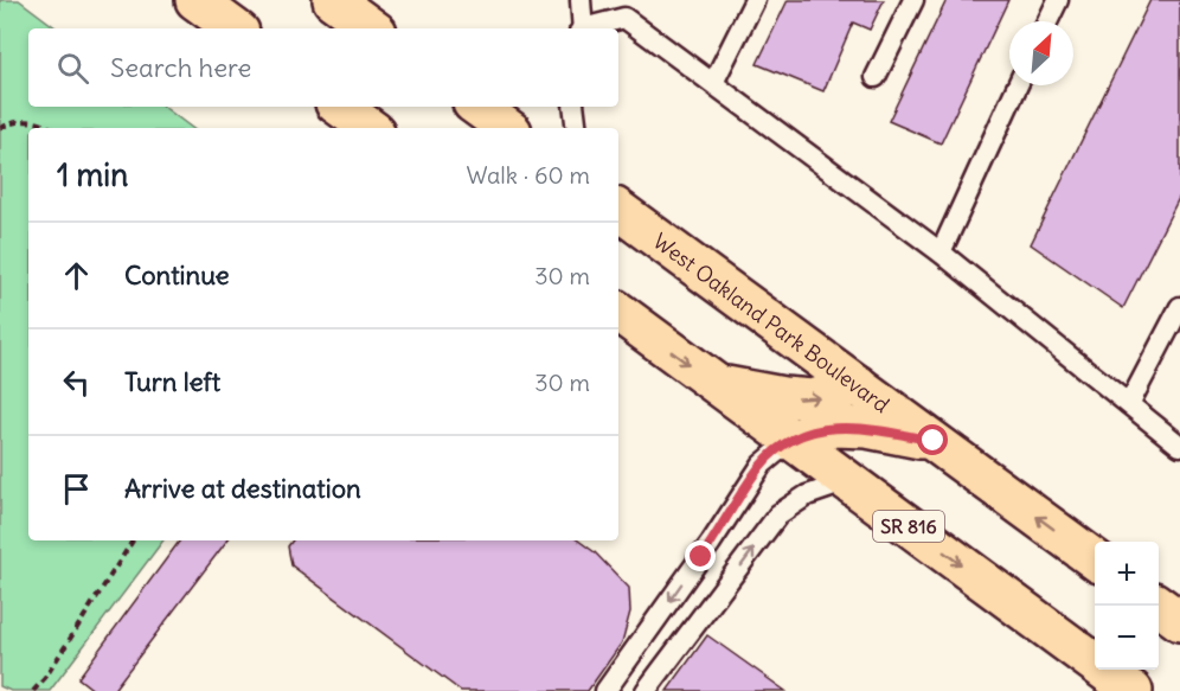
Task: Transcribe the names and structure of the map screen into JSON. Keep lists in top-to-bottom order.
{
  "streets": {
    "main road": ["West Oakland Park Boulevard", "SR 816"]
  },
  "north": "top right",
  "page": {
    "search": "Search here",
    "heading": ["1 min", "Walk · 60 m"],
    "list": [
      ["Continue", "30 m"],
      ["Turn left", "30 m"],
      "Arrive at destination"
    ],
    "map_buttons": ["+", "−"]
  }
}
